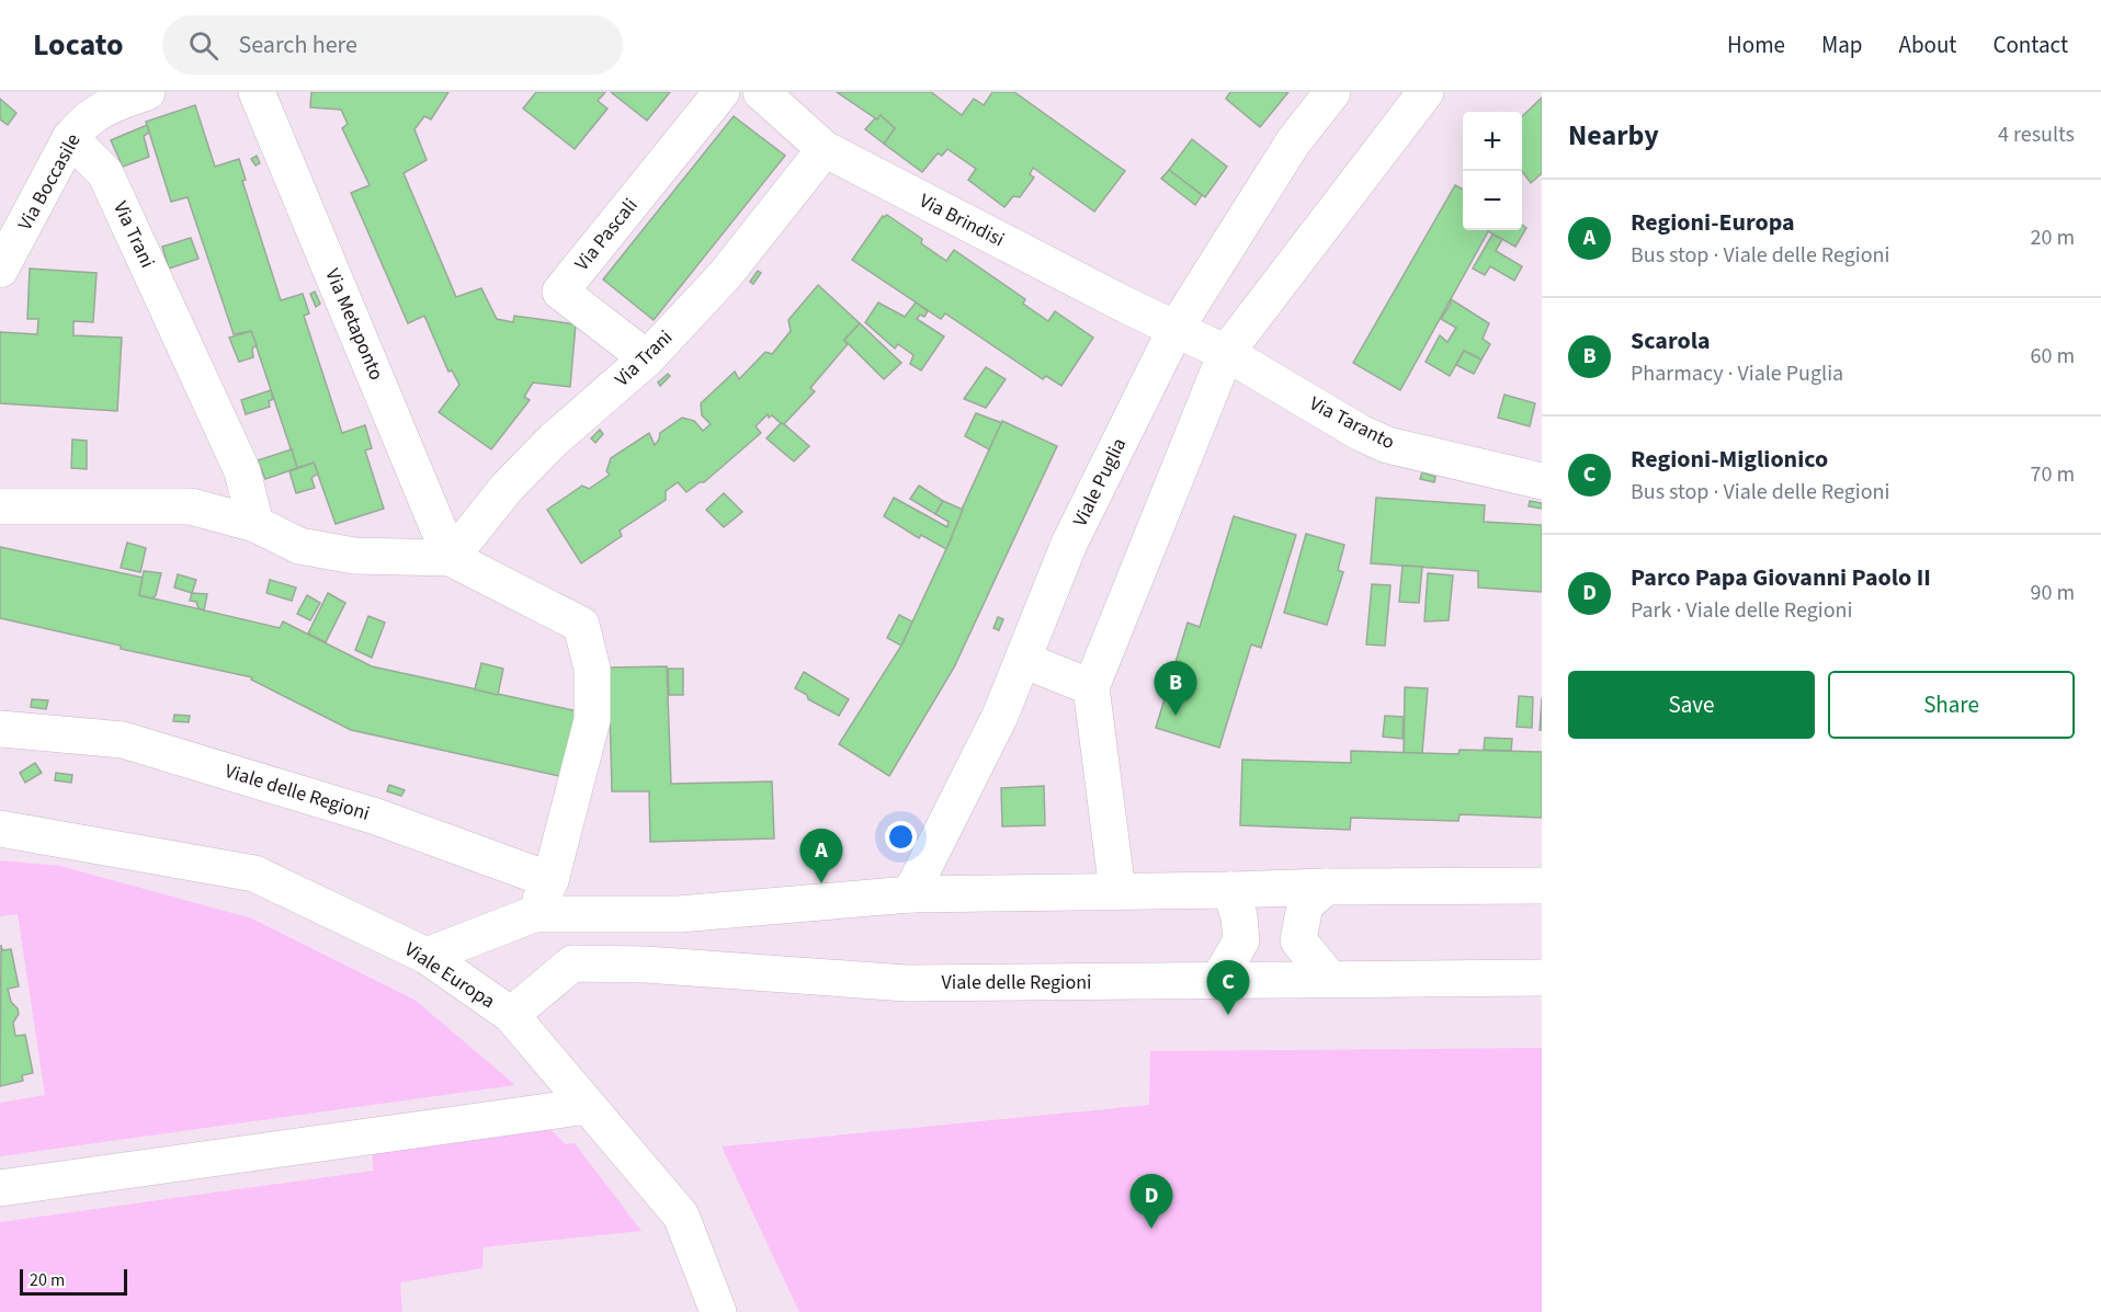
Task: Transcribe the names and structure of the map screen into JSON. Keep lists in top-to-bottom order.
{
  "streets": {
    "street": [
      "Via Boccasile",
      "Via Brindisi",
      "Via Trani",
      "Via Pascali",
      "Via Metaponto",
      "Via Taranto",
      "Viale Puglia",
      "Viale delle Regioni",
      "Viale Europa"
    ]
  },
  "crossings": [
    ["Via Boccasile", "Via Trani"],
    ["Via Brindisi", "Via Trani"],
    ["Via Brindisi", "Via Taranto"],
    ["Via Brindisi", "Viale Puglia"],
    ["Via Trani", "Via Pascali"],
    ["Via Trani", "Via Metaponto"],
    ["Via Taranto", "Viale Puglia"],
    ["Viale delle Regioni", "Viale Europa"]
  ],
  "scale_bar": "20 m",
  "page": {
    "header": "Locato",
    "search": "Search here",
    "nav": [
      "Home",
      "Map",
      "About",
      "Contact"
    ],
    "heading": ["Nearby", "4 results"],
    "map_buttons": ["+", "−"],
    "list": [
      {
        "mark": "A",
        "name": "Regioni-Europa",
        "note": "Bus stop · Viale delle Regioni",
        "value": "20 m"
      },
      {
        "mark": "B",
        "name": "Scarola",
        "note": "Pharmacy · Viale Puglia",
        "value": "60 m"
      },
      {
        "mark": "C",
        "name": "Regioni-Miglionico",
        "note": "Bus stop · Viale delle Regioni",
        "value": "70 m"
      },
      {
        "mark": "D",
        "name": "Parco Papa Giovanni Paolo II",
        "note": "Park · Viale delle Regioni",
        "value": "90 m"
      }
    ],
    "buttons": ["Save", "Share"],
    "pins": [
      "B",
      "A",
      "C",
      "D"
    ],
    "scale": "20 m"
  }
}
